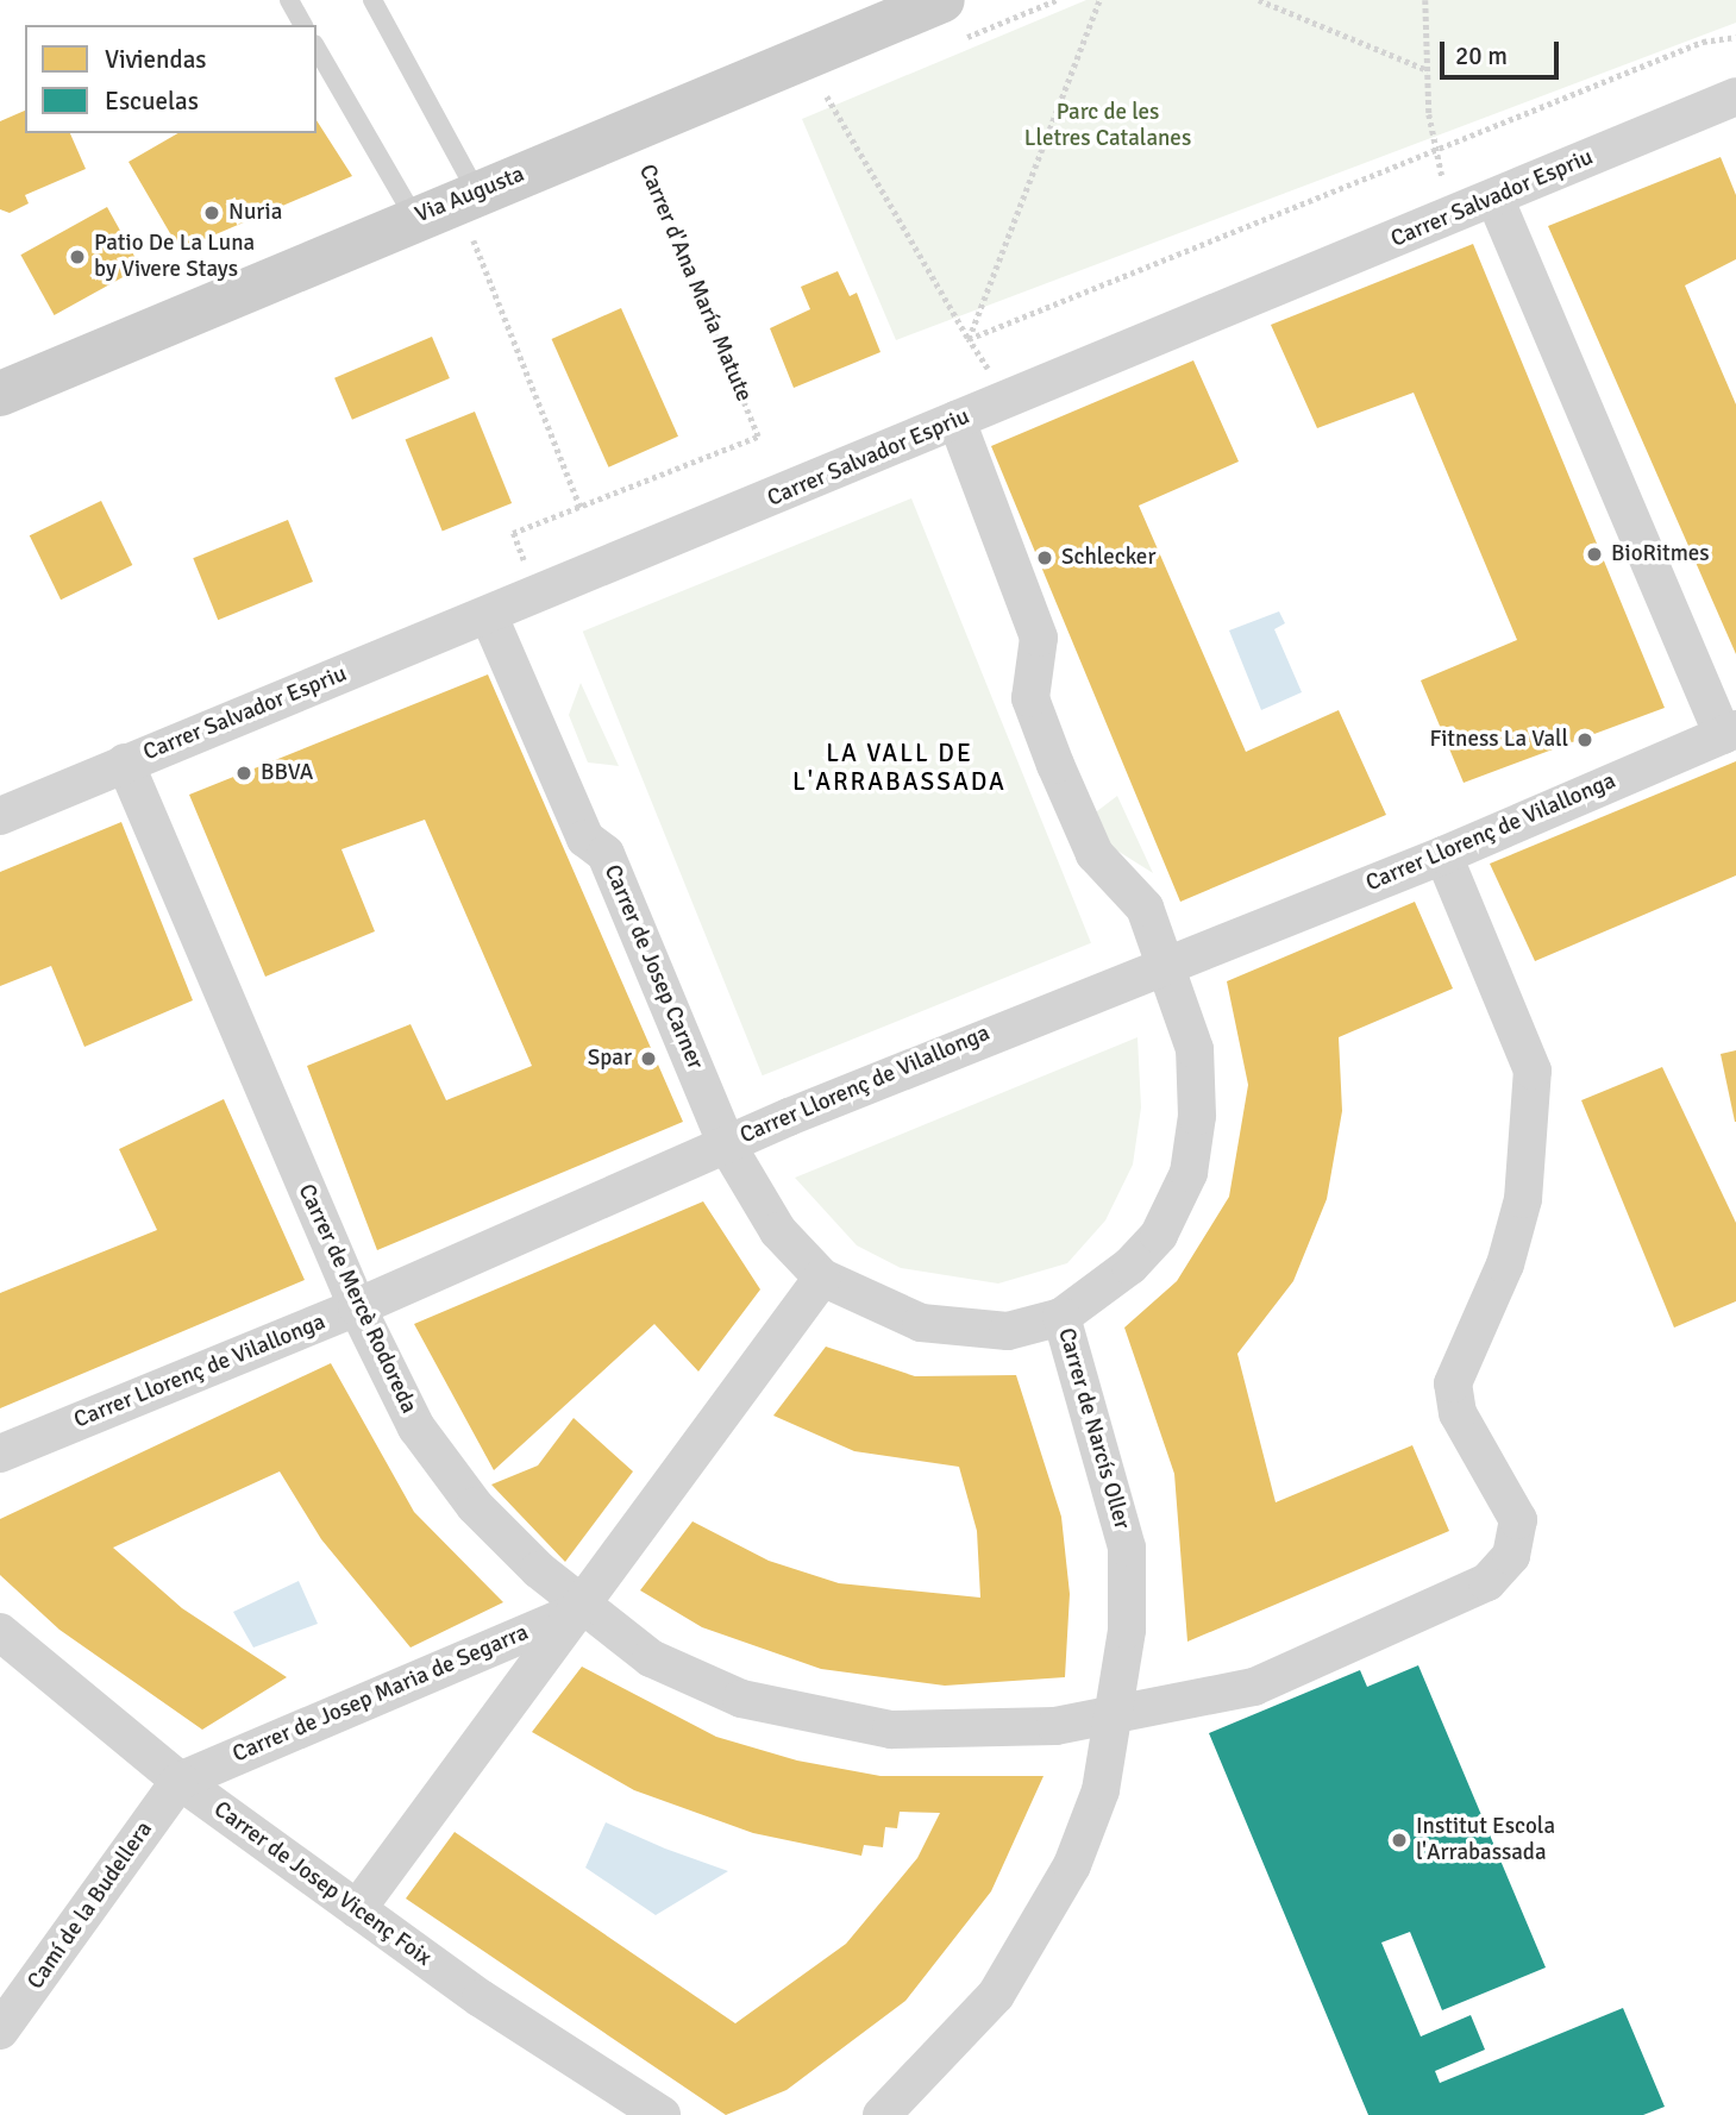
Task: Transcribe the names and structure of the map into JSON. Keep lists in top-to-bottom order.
{
  "streets": {
    "main road": ["Via Augusta"],
    "street": [
      "Carrer Salvador Espriu",
      "Carrer Llorenç de Vilallonga",
      "Carrer de Josep Carner",
      "Carrer de Mercè Rodoreda",
      "Carrer de Narcís Oller",
      "Carrer de Josep Maria de Segarra",
      "Carrer de Josep Vicenç Foix",
      "Camí de la Budellera"
    ],
    "path": ["Carrer d'Ana María Matute"]
  },
  "crossings": [
    ["Via Augusta", "Carrer d'Ana María Matute"],
    ["Carrer Salvador Espriu", "Carrer de Josep Carner"],
    ["Carrer Salvador Espriu", "Carrer de Mercè Rodoreda"],
    ["Carrer Llorenç de Vilallonga", "Carrer de Josep Carner"],
    ["Carrer Llorenç de Vilallonga", "Carrer de Mercè Rodoreda"],
    ["Carrer de Josep Carner", "Carrer de Narcís Oller"],
    ["Carrer de Josep Carner", "Carrer de Josep Maria de Segarra"],
    ["Carrer de Mercè Rodoreda", "Carrer de Narcís Oller"],
    ["Carrer de Mercè Rodoreda", "Carrer de Josep Maria de Segarra"],
    ["Carrer de Josep Maria de Segarra", "Carrer de Josep Vicenç Foix"],
    ["Carrer de Josep Maria de Segarra", "Camí de la Budellera"],
    ["Carrer de Josep Vicenç Foix", "Camí de la Budellera"]
  ],
  "districts": ["LA VALL DE L'ARRABASSADA"],
  "parks": ["Parc de les Lletres Catalanes"],
  "places": [
    "Nuria",
    "Patio De La Luna by Vivere Stays",
    "BioRitmes",
    "Schlecker",
    "Fitness La Vall",
    "BBVA",
    "Spar",
    "Institut Escola l'Arrabassada"
  ],
  "legend": ["Viviendas", "Escuelas"],
  "scale_bar": "20 m"
}
